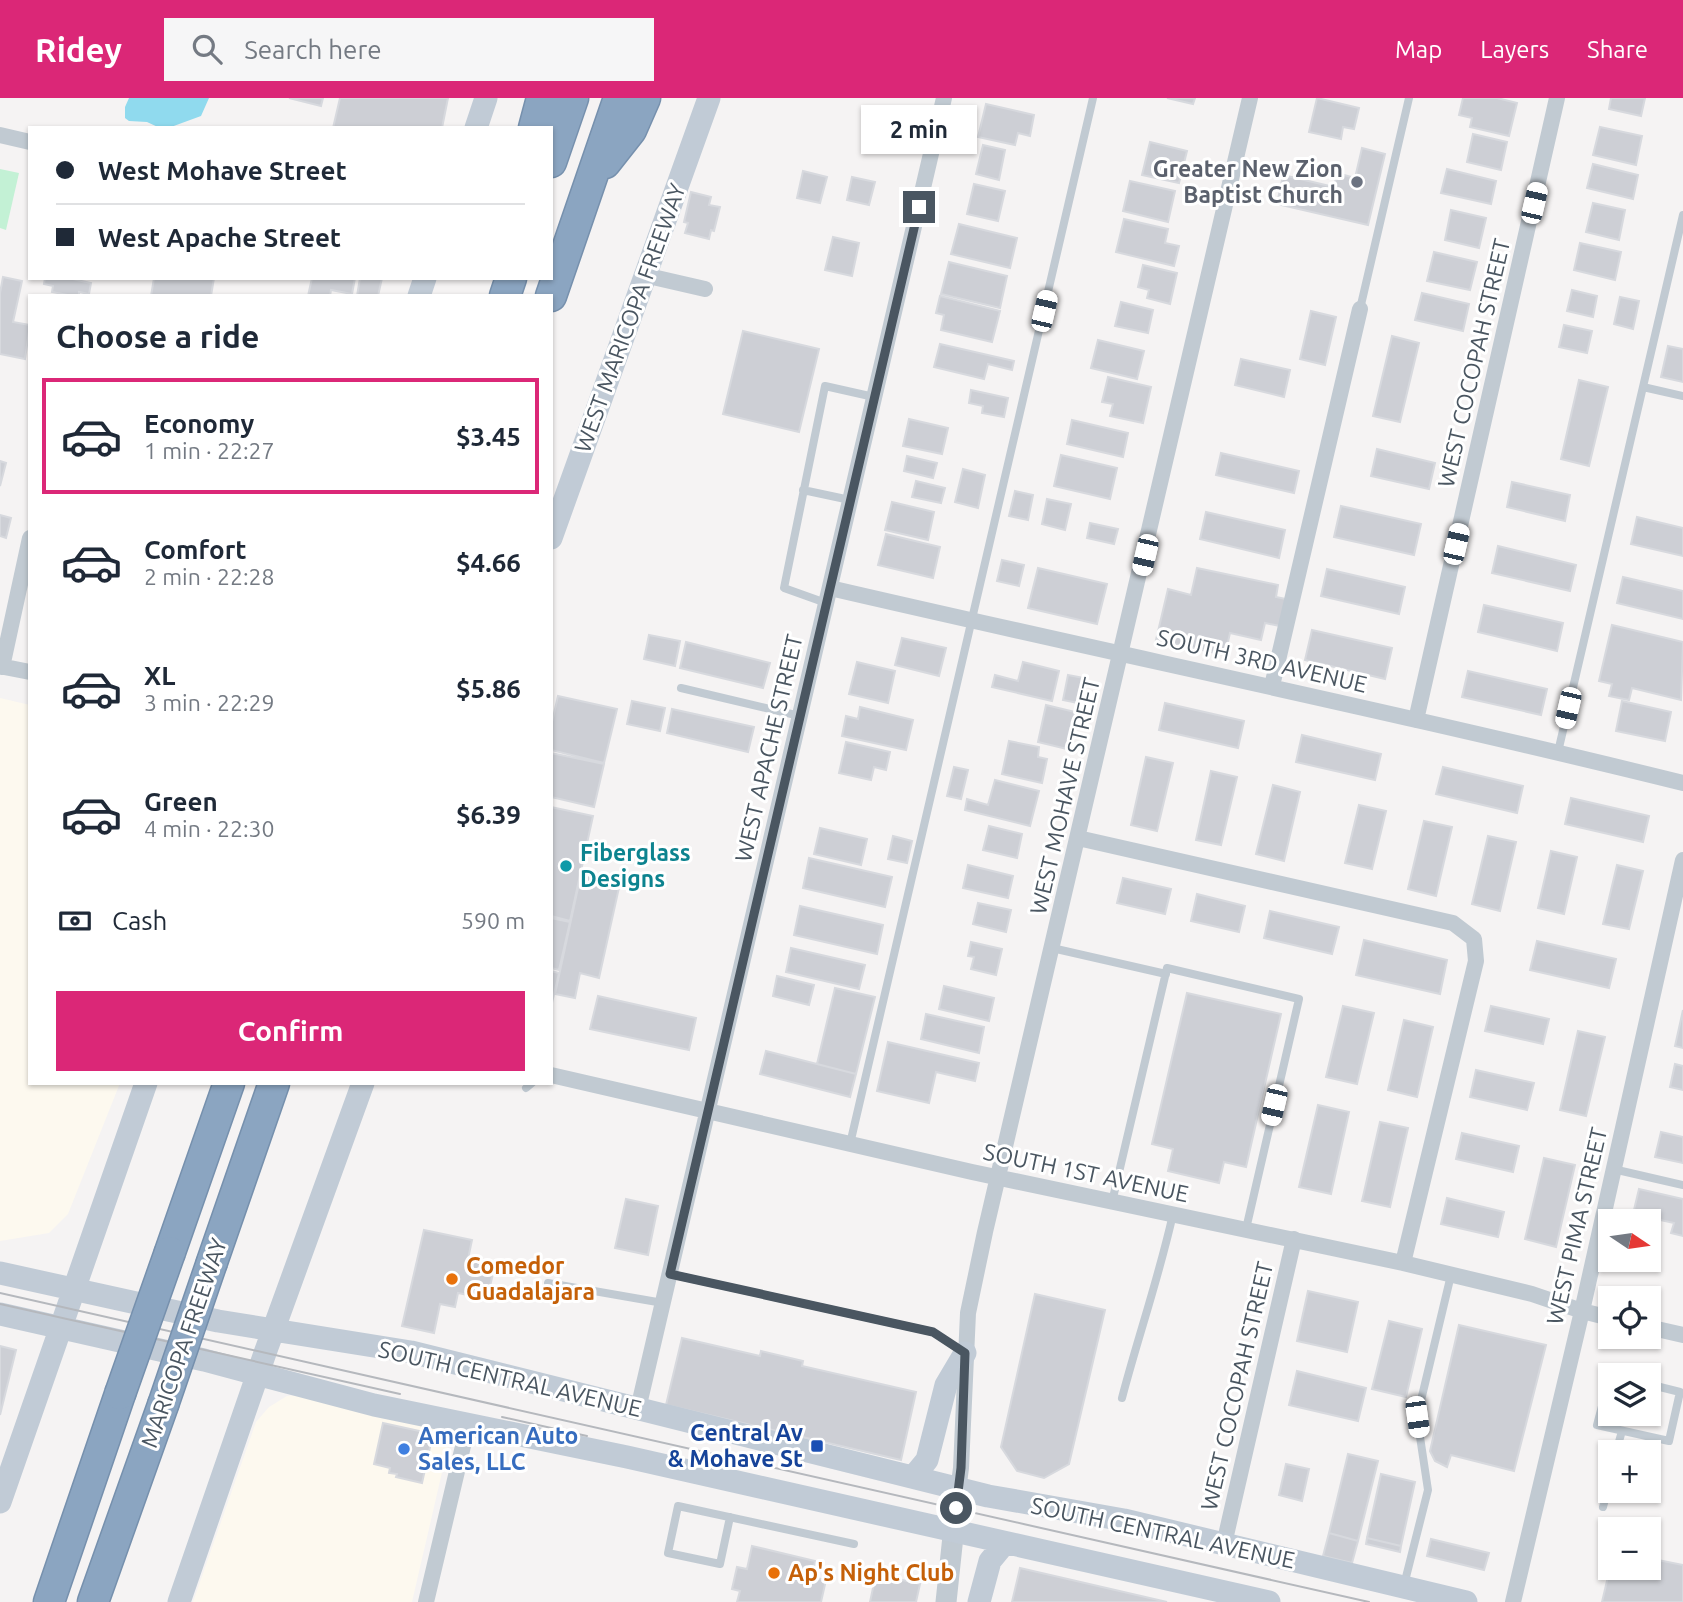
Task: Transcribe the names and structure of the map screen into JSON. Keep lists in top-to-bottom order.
{
  "streets": {
    "highway": ["MARICOPA FREEWAY"],
    "main road": ["WEST MARICOPA FREEWAY", "SOUTH CENTRAL AVENUE"],
    "street": [
      "WEST COCOPAH STREET",
      "SOUTH 3RD AVENUE",
      "WEST APACHE STREET",
      "WEST MOHAVE STREET",
      "SOUTH 1ST AVENUE",
      "WEST PIMA STREET"
    ]
  },
  "crossings": [
    ["WEST COCOPAH STREET", "SOUTH 3RD AVENUE"],
    ["WEST COCOPAH STREET", "SOUTH 1ST AVENUE"],
    ["WEST COCOPAH STREET", "SOUTH CENTRAL AVENUE"],
    ["SOUTH 3RD AVENUE", "WEST APACHE STREET"],
    ["SOUTH 3RD AVENUE", "WEST MOHAVE STREET"],
    ["WEST APACHE STREET", "SOUTH 1ST AVENUE"],
    ["WEST APACHE STREET", "SOUTH CENTRAL AVENUE"],
    ["WEST MOHAVE STREET", "SOUTH 1ST AVENUE"],
    ["WEST MOHAVE STREET", "SOUTH CENTRAL AVENUE"],
    ["SOUTH 1ST AVENUE", "WEST PIMA STREET"]
  ],
  "places": {
    "other": [
      "Greater New Zion Baptist Church",
      "Fiberglass Designs",
      "Comedor Guadalajara",
      "American Auto Sales, LLC",
      "Ap's Night Club"
    ],
    "transit": ["Central Av & Mohave St"]
  },
  "north": "right",
  "page": {
    "header": "Ridey",
    "search": "Search here",
    "nav": ["Map", "Layers", "Share"],
    "bubble": "2 min",
    "banner": ["West Mohave Street", "West Apache Street"],
    "heading": "Choose a ride",
    "list": [
      {
        "name": "Economy",
        "note": "1 min · 22:27",
        "value": "$3.45"
      },
      {
        "name": "Comfort",
        "note": "2 min · 22:28",
        "value": "$4.66"
      },
      {
        "name": "XL",
        "note": "3 min · 22:29",
        "value": "$5.86"
      },
      {
        "name": "Green",
        "note": "4 min · 22:30",
        "value": "$6.39"
      }
    ],
    "pay": ["Cash", "590 m"],
    "buttons": "Confirm",
    "map_buttons": ["+", "−"]
  }
}
